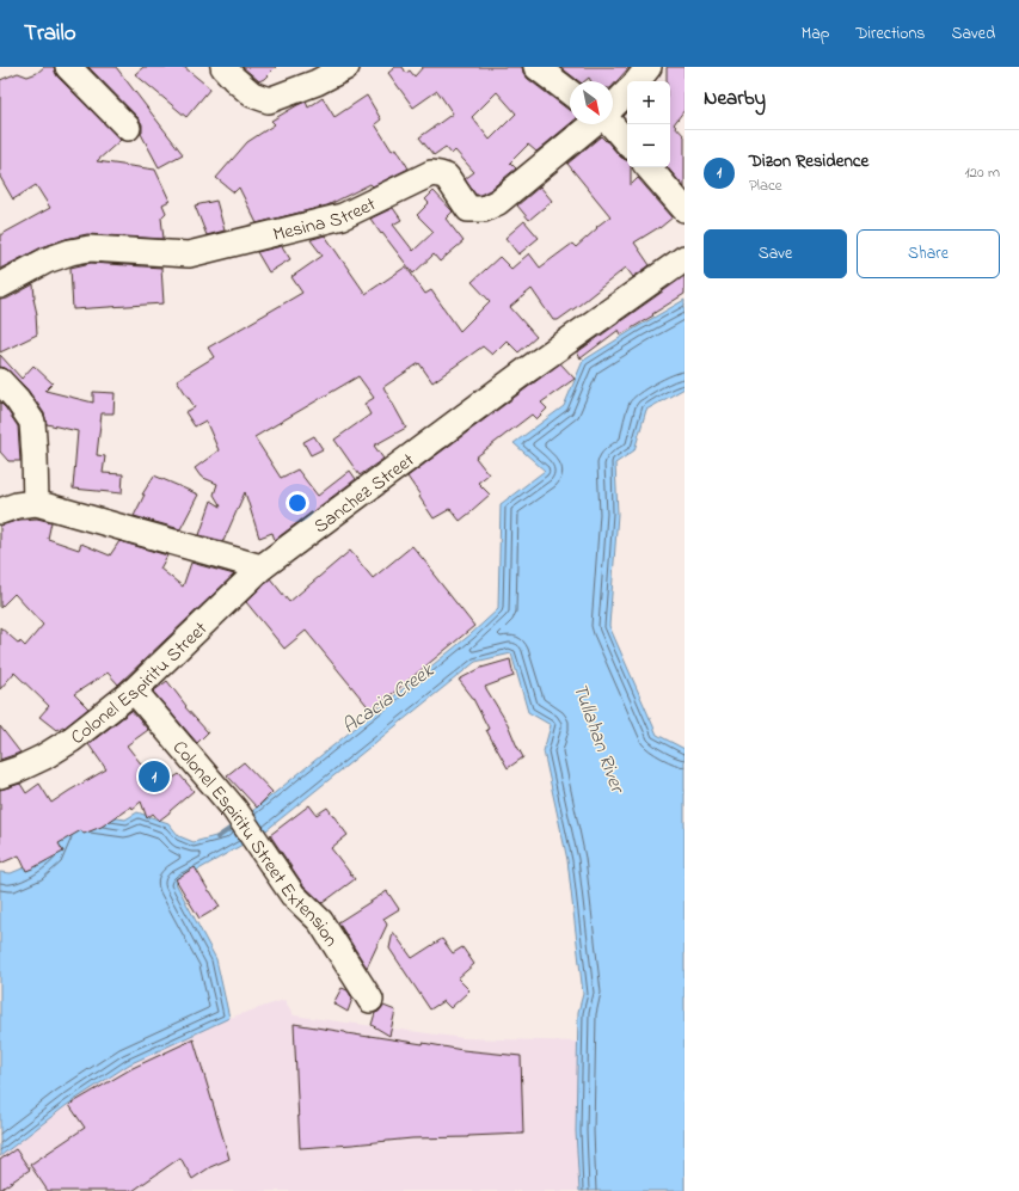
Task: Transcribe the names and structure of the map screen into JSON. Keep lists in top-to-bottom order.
{
  "streets": {
    "street": [
      "Mesina Street",
      "Sanchez Street",
      "Colonel Espiritu Street",
      "Colonel Espiritu Street Extension"
    ]
  },
  "crossings": [
    ["Sanchez Street", "Colonel Espiritu Street"],
    ["Colonel Espiritu Street", "Colonel Espiritu Street Extension"]
  ],
  "water": ["Acacia Creek", "Tullahan River"],
  "north": "bottom right",
  "page": {
    "header": "Trailo",
    "nav": ["Map", "Directions", "Saved"],
    "heading": "Nearby",
    "map_buttons": ["+", "−"],
    "list": [
      {
        "mark": "1",
        "name": "Dizon Residence",
        "note": "Place",
        "value": "120 m"
      }
    ],
    "buttons": ["Save", "Share"],
    "pins": "1"
  }
}
